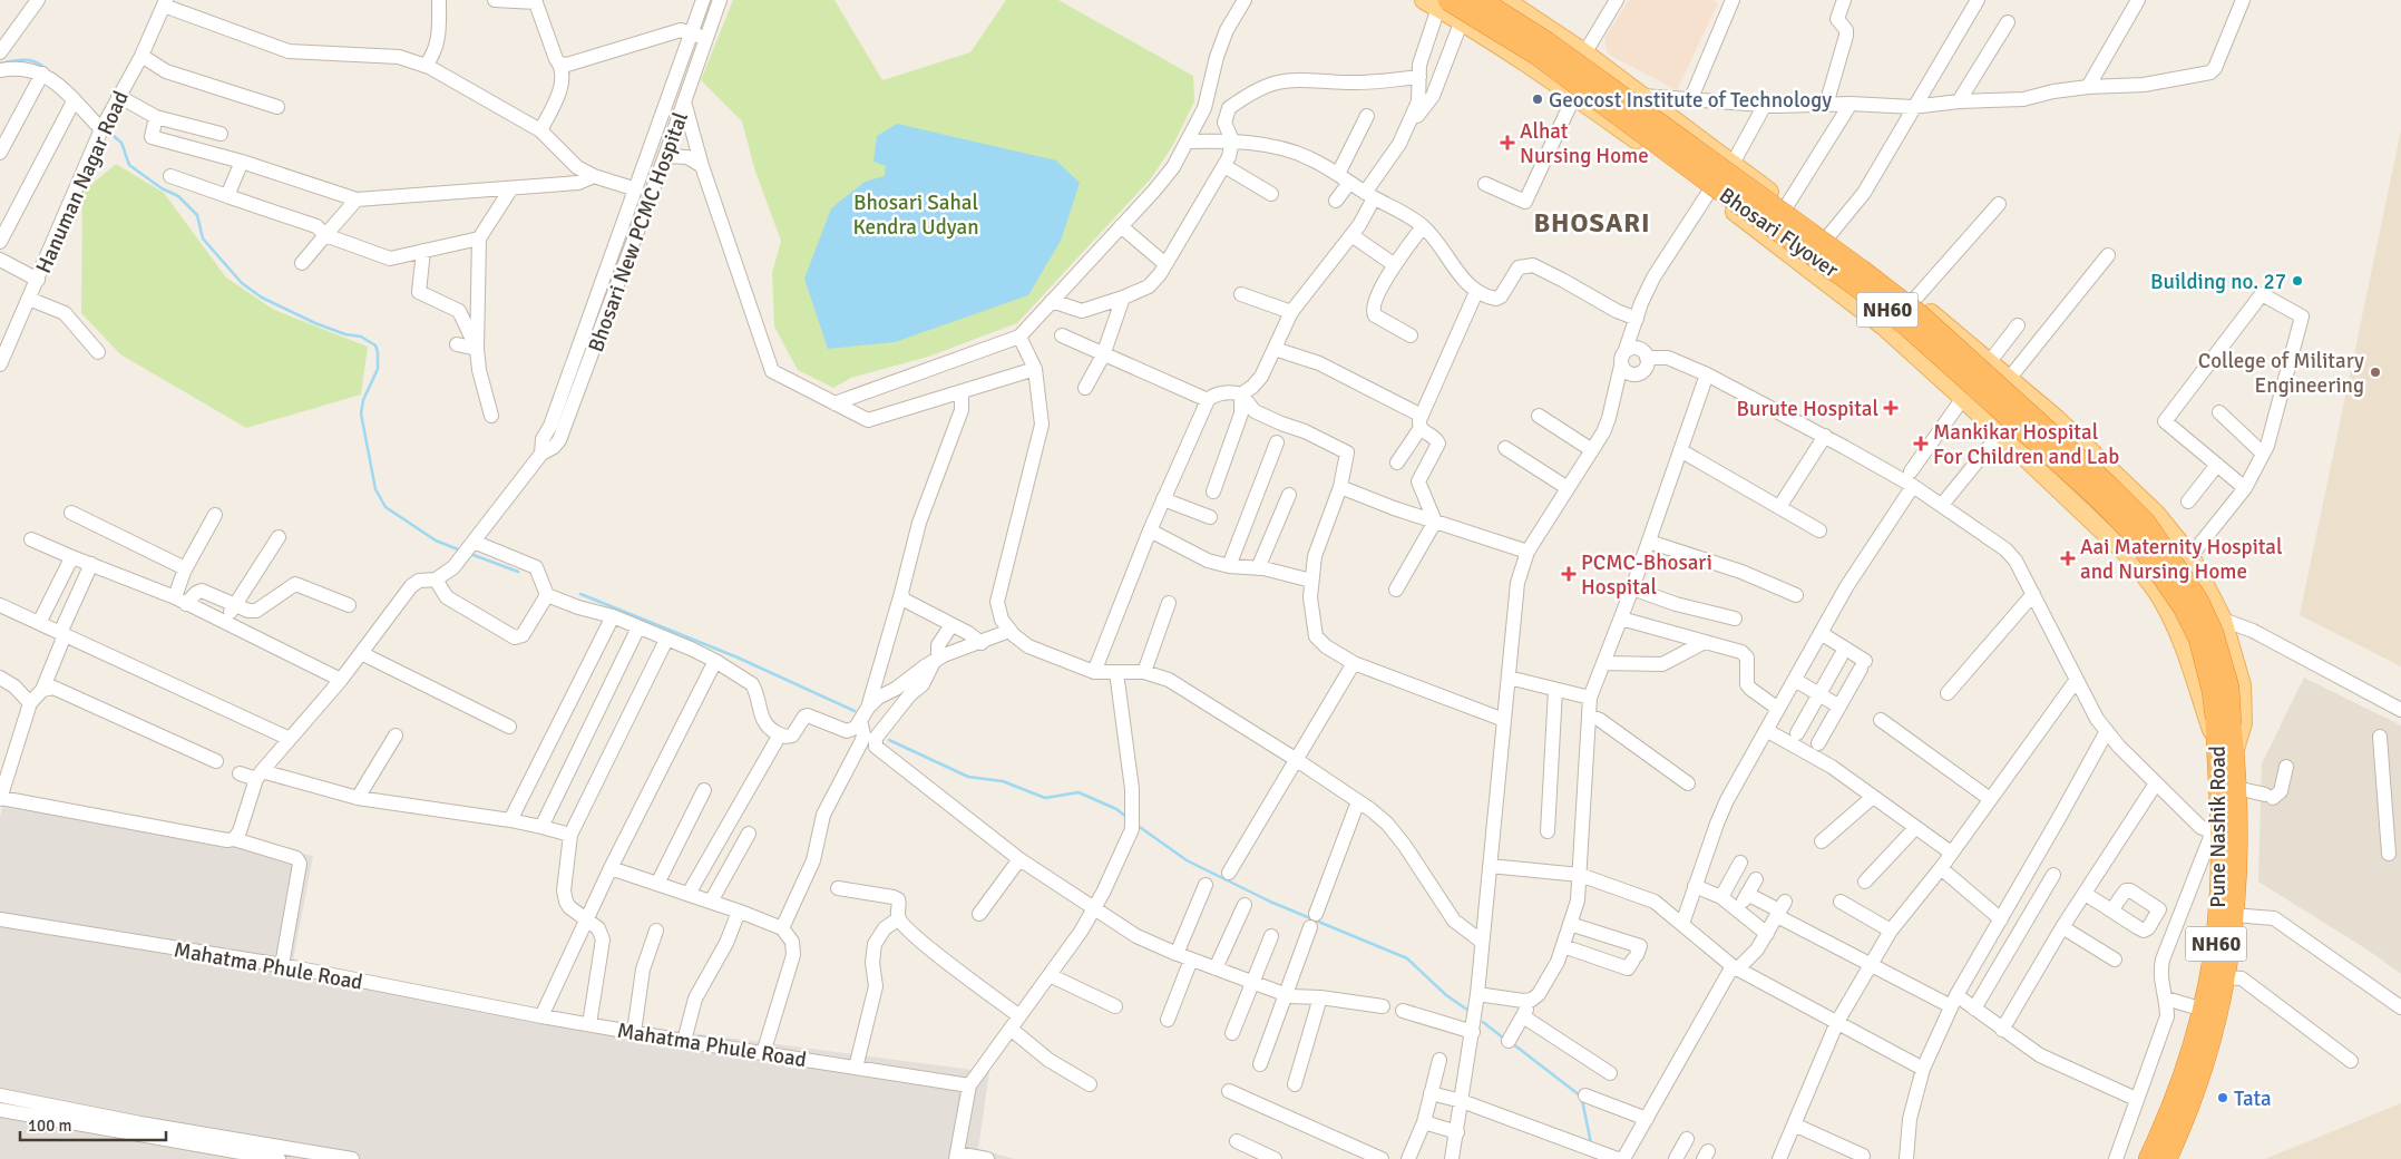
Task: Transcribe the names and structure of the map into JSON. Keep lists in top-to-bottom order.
{
  "streets": {
    "highway": ["Bhosari Flyover", "NH60", "Pune Nashik Road"],
    "street": ["Hanuman Nagar Road", "Bhosari New PCMC Hospital", "Mahatma Phule Road"]
  },
  "crossings": [
    ["Bhosari Flyover", "Pune Nashik Road"]
  ],
  "districts": ["BHOSARI"],
  "parks": ["Bhosari Sahal Kendra Udyan"],
  "places": {
    "other": [
      "Geocost Institute of Technology",
      "Building no. 27",
      "College of Military Engineering",
      "Tata"
    ],
    "health": [
      "Alhat Nursing Home",
      "Burute Hospital",
      "Mankikar Hospital For Children and Lab",
      "Aai Maternity Hospital and Nursing Home",
      "PCMC-Bhosari Hospital"
    ]
  },
  "scale_bar": "100 m"
}
